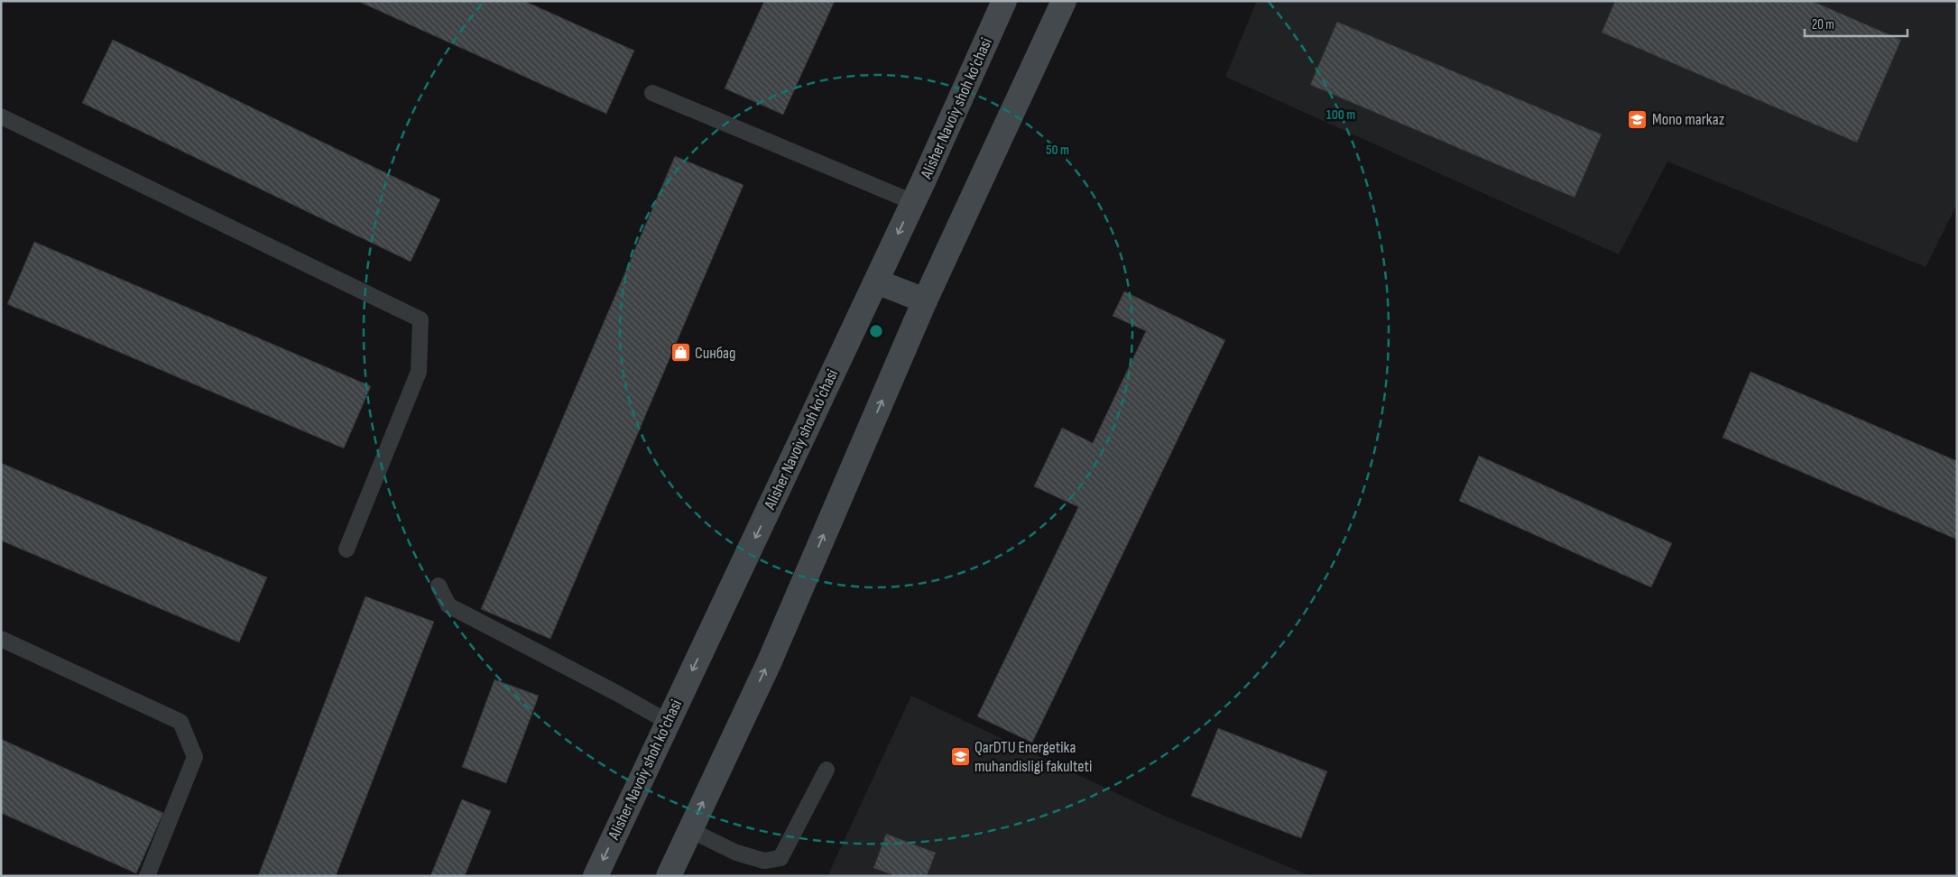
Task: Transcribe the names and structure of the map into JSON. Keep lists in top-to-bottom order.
{
  "streets": {
    "main road": ["Alisher Navoiy shoh ko'chasi"]
  },
  "places": {
    "school or university": ["Mono markaz", "QarDTU Energetika muhandisligi fakulteti"],
    "shop": ["Синбад"]
  },
  "scale_bar": "20 m",
  "rings": ["100 m", "50 m"]
}
